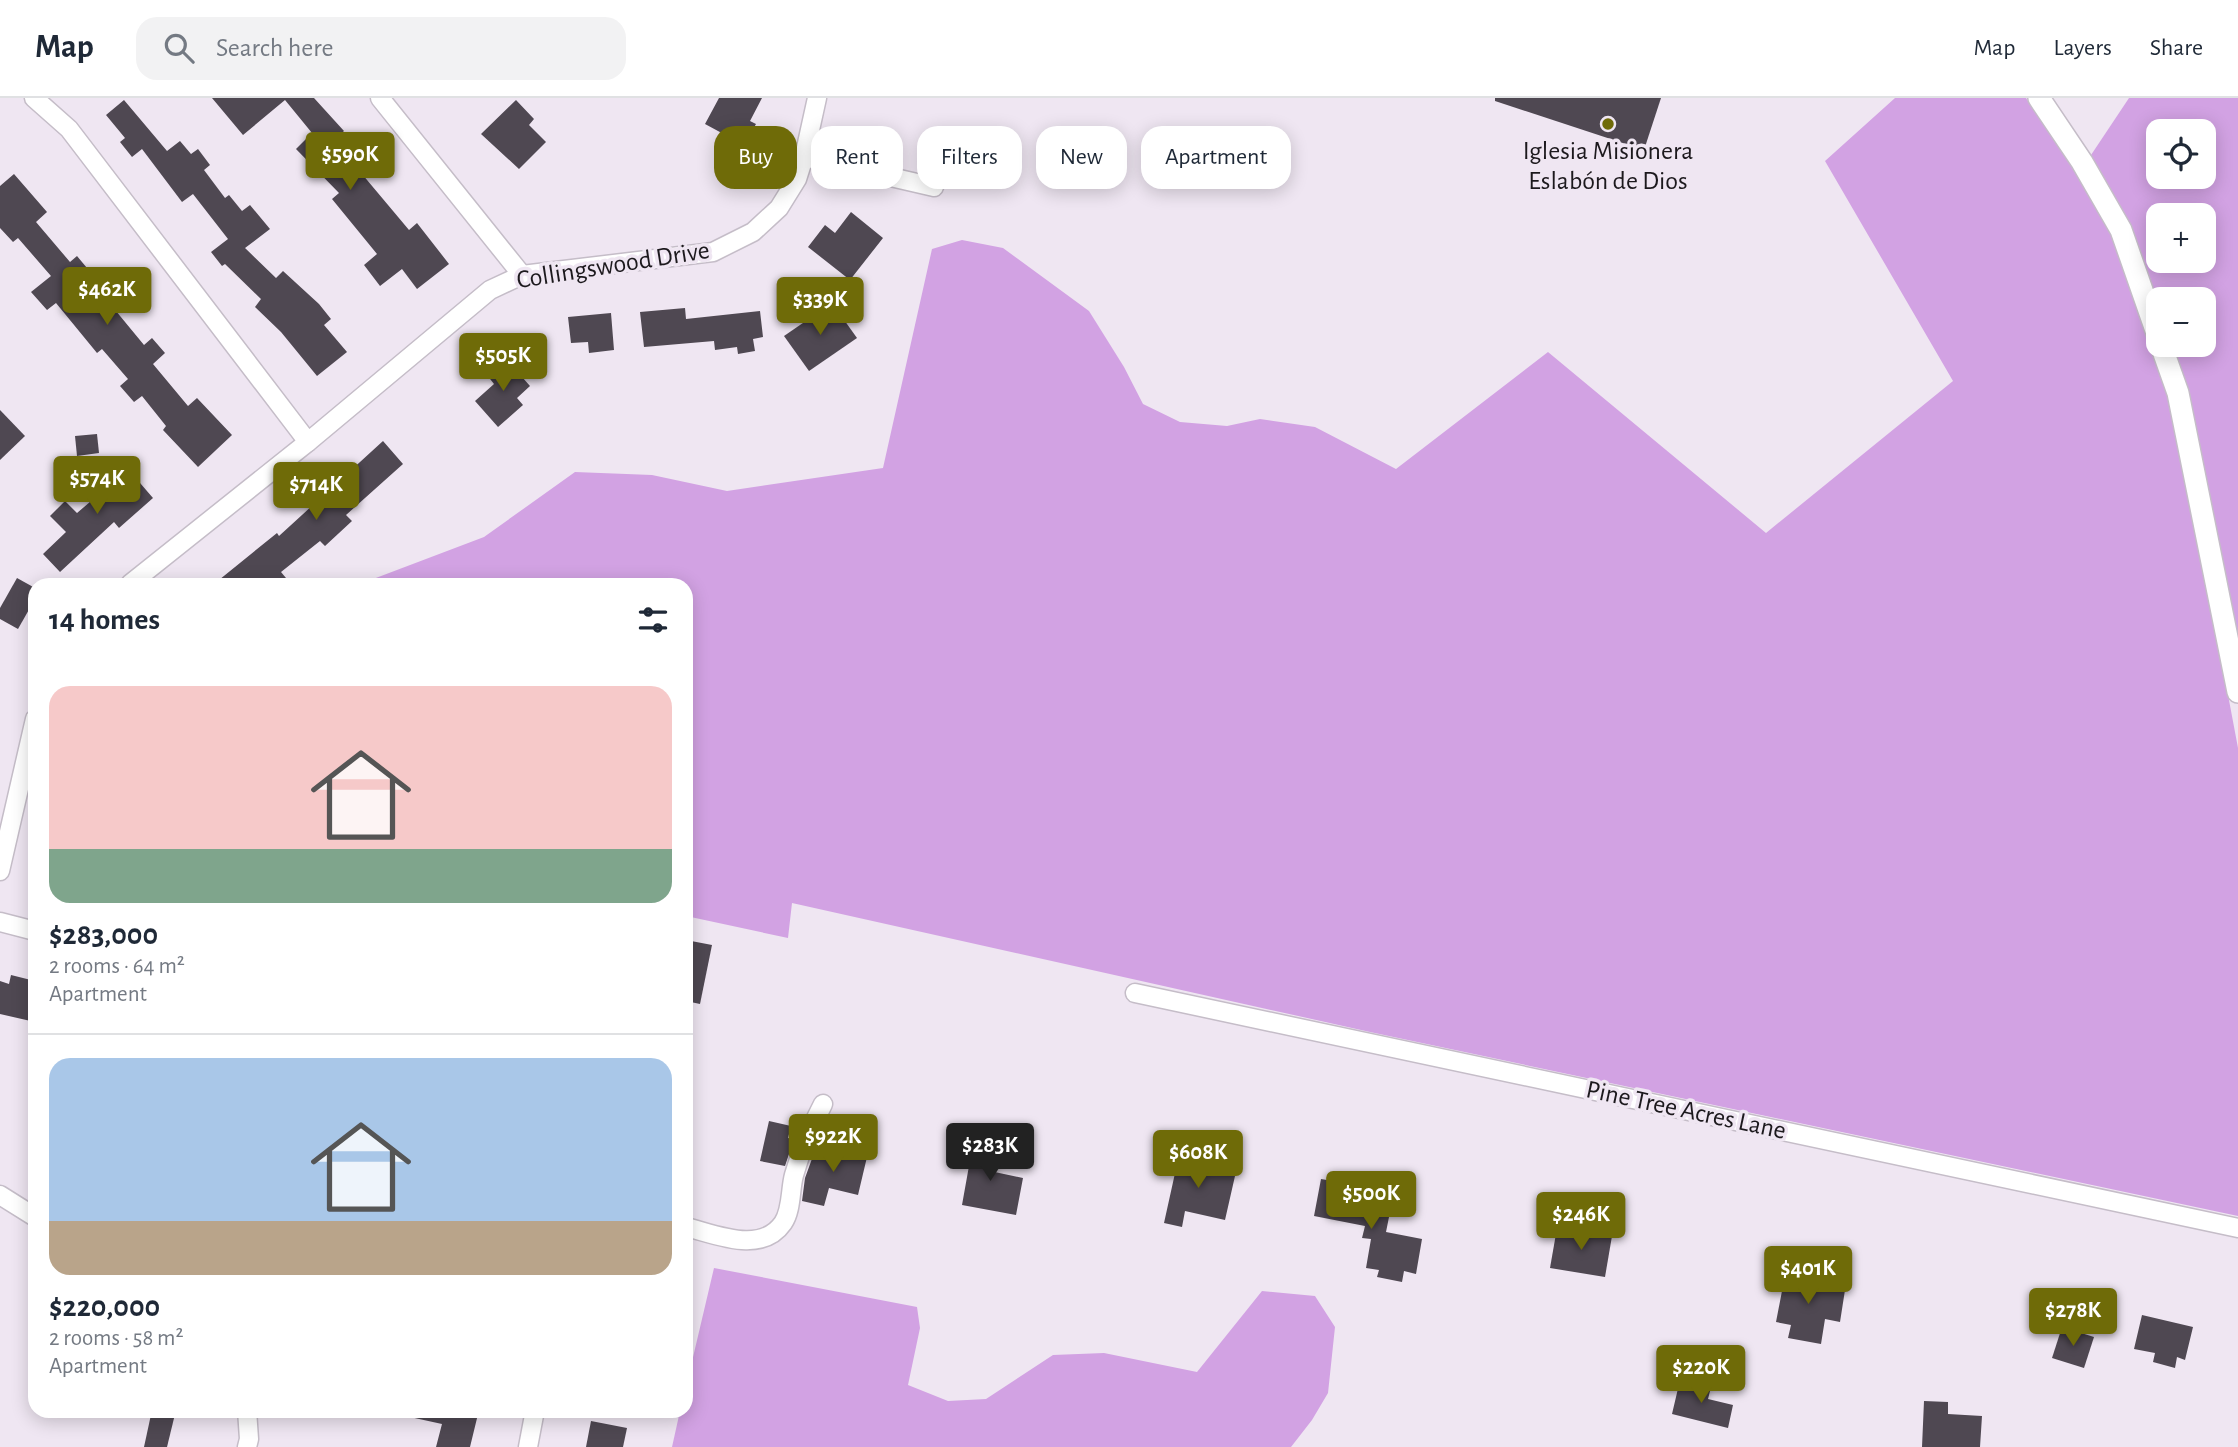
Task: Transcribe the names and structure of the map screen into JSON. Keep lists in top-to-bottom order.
{
  "streets": {
    "street": ["Collingswood Drive", "Pine Tree Acres Lane"]
  },
  "places": ["Iglesia Misionera Eslabón de Dios"],
  "page": {
    "header": "Map",
    "search": "Search here",
    "nav": ["Map", "Layers", "Share"],
    "map_buttons": ["+", "−"],
    "chip": [
      "Buy",
      "Rent",
      "Filters",
      "New",
      "Apartment"
    ],
    "price": [
      "$590K",
      "$462K",
      "$339K",
      "$505K",
      "$574K",
      "$714K",
      "$922K",
      "$283K",
      "$608K",
      "$500K",
      "$246K",
      "$401K",
      "$278K",
      "$220K"
    ],
    "heading": "14 homes",
    "list": [
      {
        "name": "$283,000",
        "note": "2 rooms · 64 m² · Apartment"
      },
      {
        "name": "$220,000",
        "note": "2 rooms · 58 m² · Apartment"
      }
    ]
  }
}
